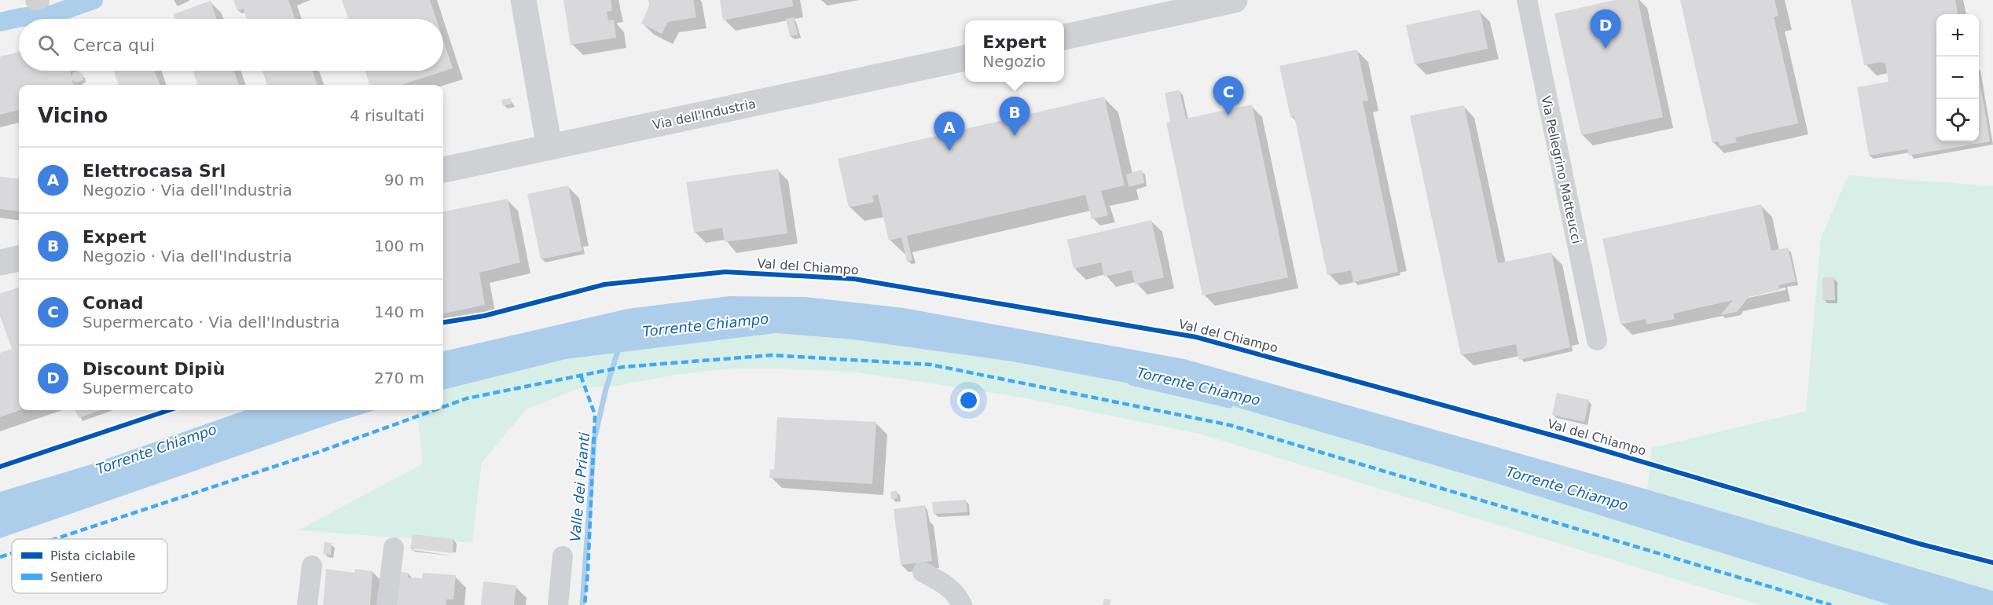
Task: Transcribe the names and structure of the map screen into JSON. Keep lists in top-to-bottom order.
{
  "streets": {
    "main road": ["Via dell'Industria"],
    "street": ["Via Pellegrino Matteucci"],
    "cycle path": ["Val del Chiampo"]
  },
  "water": ["Torrente Chiampo", "Valle dei Prianti"],
  "legend": ["Pista ciclabile", "Sentiero"],
  "page": {
    "pins": [
      "D",
      "C",
      "B",
      "A"
    ],
    "map_buttons": ["+", "−"],
    "search": "Cerca qui",
    "popup": ["Expert", "Negozio"],
    "heading": ["Vicino", "4 risultati"],
    "list": [
      {
        "mark": "A",
        "name": "Elettrocasa Srl",
        "note": "Negozio · Via dell'Industria",
        "value": "90 m"
      },
      {
        "mark": "B",
        "name": "Expert",
        "note": "Negozio · Via dell'Industria",
        "value": "100 m"
      },
      {
        "mark": "C",
        "name": "Conad",
        "note": "Supermercato · Via dell'Industria",
        "value": "140 m"
      },
      {
        "mark": "D",
        "name": "Discount Dipiù",
        "note": "Supermercato",
        "value": "270 m"
      }
    ]
  }
}
